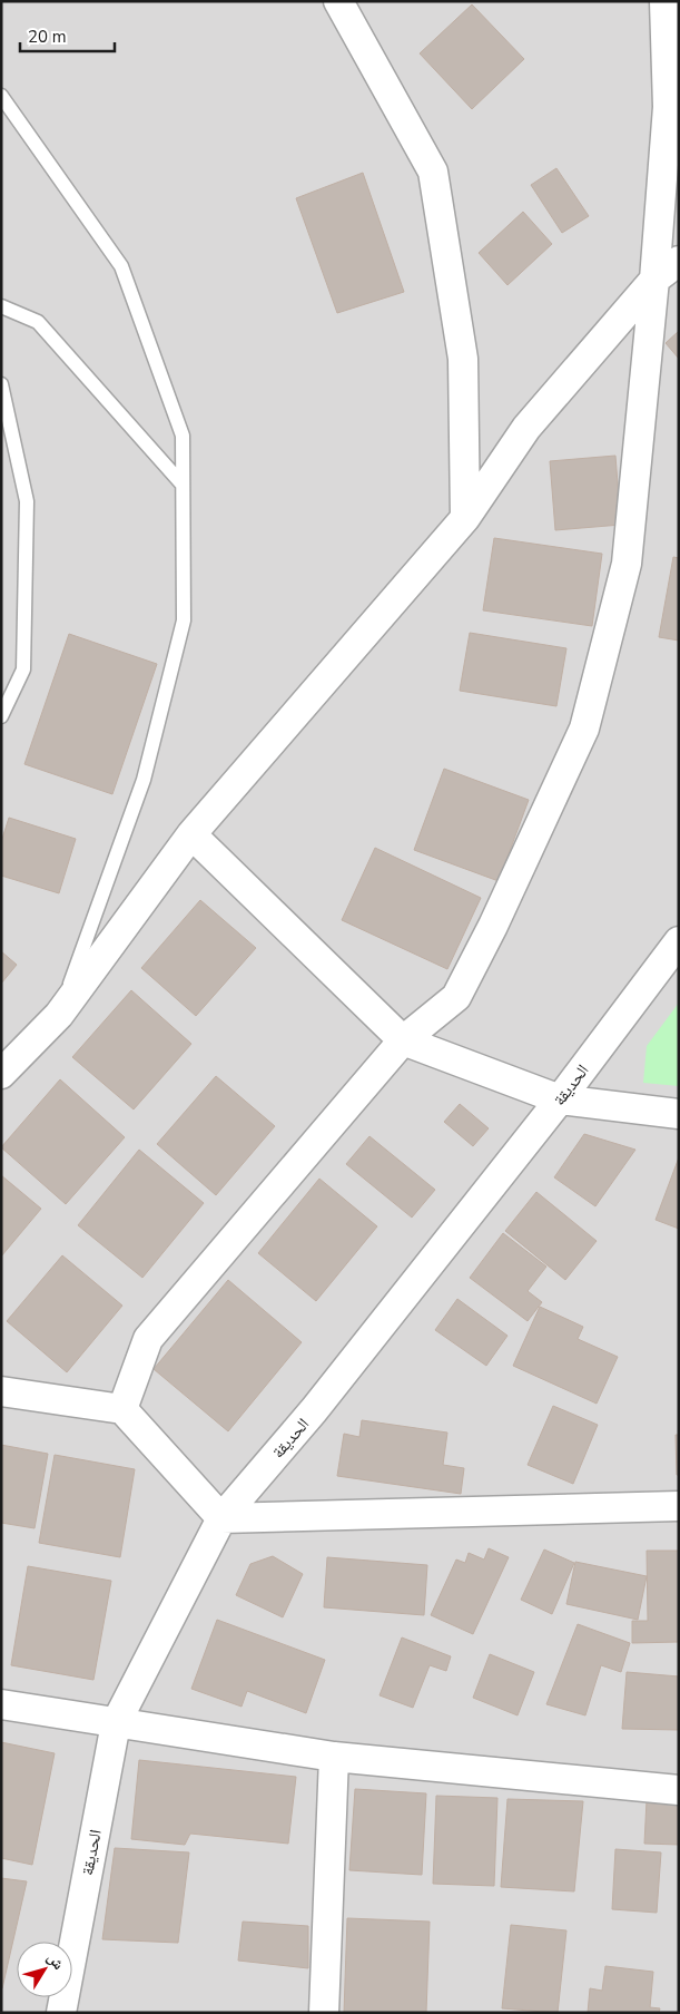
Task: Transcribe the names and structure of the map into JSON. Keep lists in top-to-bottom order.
{
  "streets": {
    "street": ["الحديقة"]
  },
  "scale_bar": "20 m",
  "north": "top right"
}
